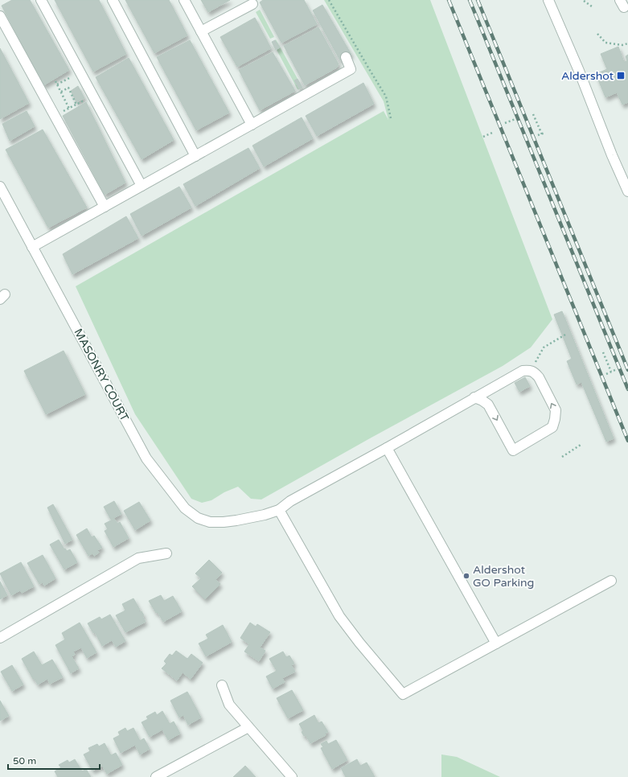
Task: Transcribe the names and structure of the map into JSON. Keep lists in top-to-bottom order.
{
  "streets": {
    "street": ["MASONRY COURT"]
  },
  "places": {
    "transit": ["Aldershot"],
    "other": ["Aldershot GO Parking"]
  },
  "scale_bar": "50 m"
}
